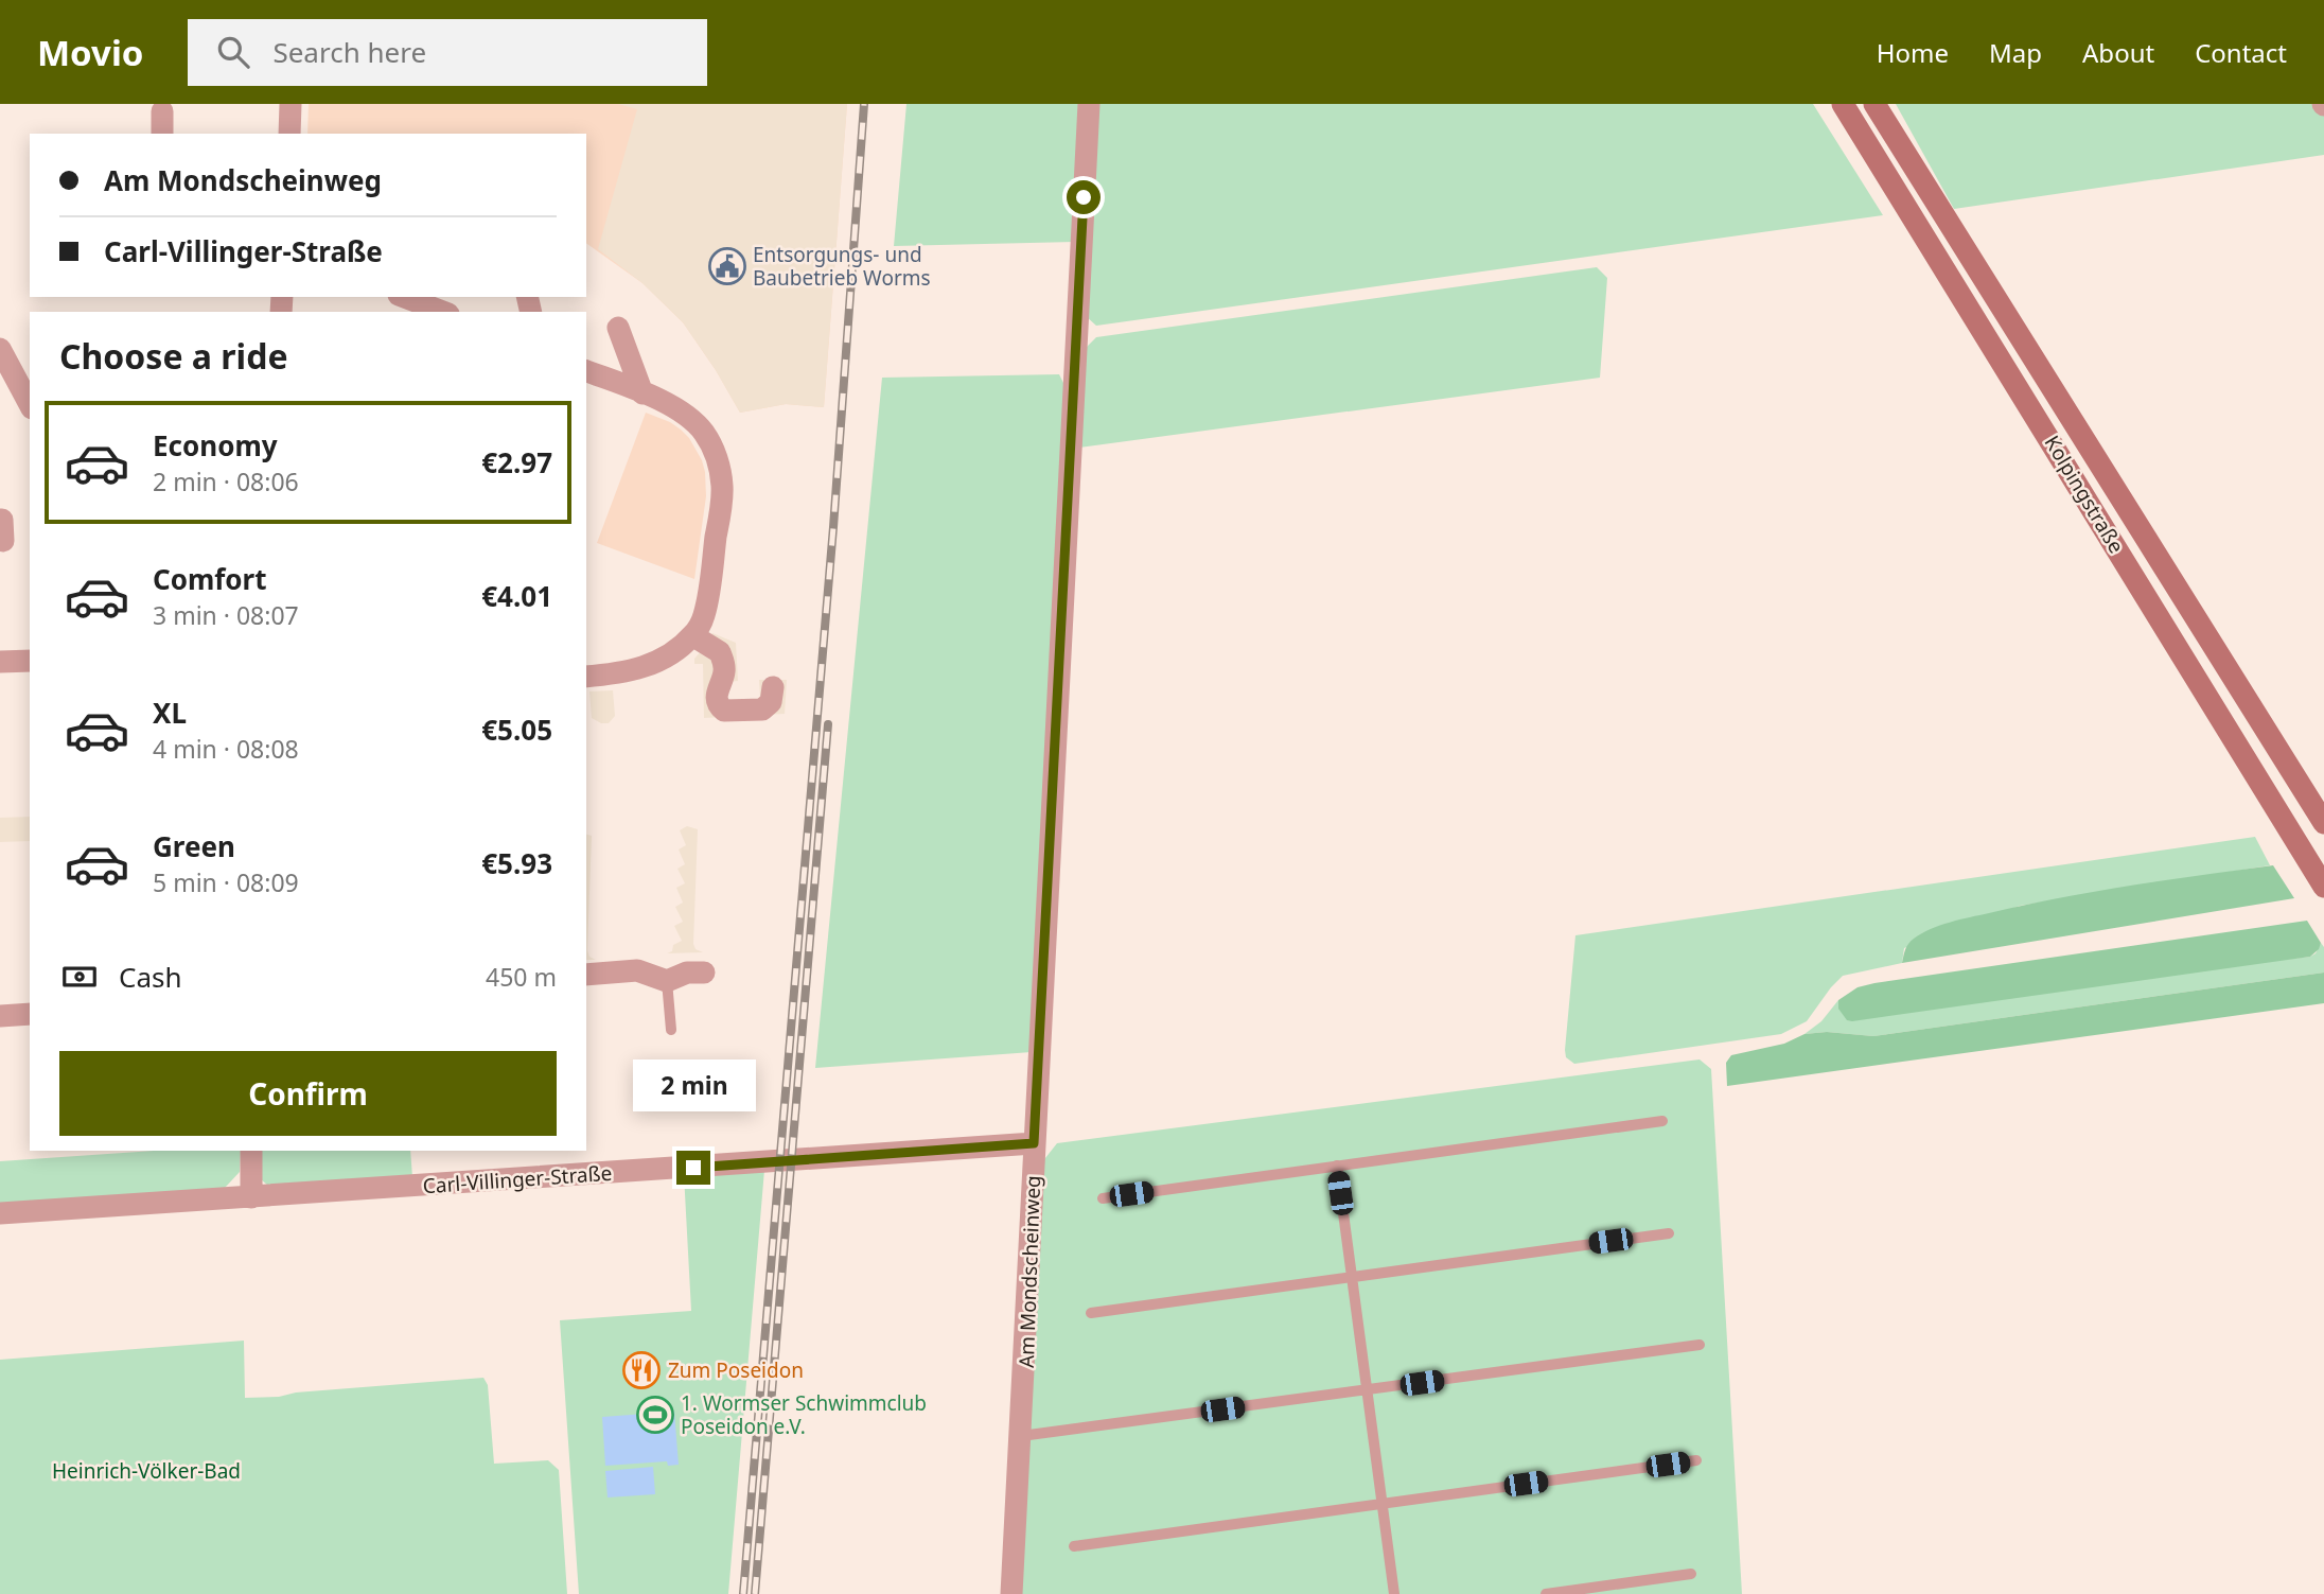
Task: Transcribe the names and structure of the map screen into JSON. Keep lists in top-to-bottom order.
{
  "streets": {
    "main road": ["Kolpingstraße"],
    "street": ["Carl-Villinger-Straße", "Am Mondscheinweg"]
  },
  "crossings": [
    ["Carl-Villinger-Straße", "Am Mondscheinweg"]
  ],
  "parks": ["Heinrich-Völker-Bad"],
  "places": {
    "public building": ["Entsorgungs- und Baubetrieb Worms"],
    "restaurant": ["Zum Poseidon"],
    "sports": ["1. Wormser Schwimmclub Poseidon e.V."]
  },
  "page": {
    "header": "Movio",
    "search": "Search here",
    "nav": [
      "Home",
      "Map",
      "About",
      "Contact"
    ],
    "banner": ["Am Mondscheinweg", "Carl-Villinger-Straße"],
    "heading": "Choose a ride",
    "list": [
      {
        "name": "Economy",
        "note": "2 min · 08:06",
        "value": "€2.97"
      },
      {
        "name": "Comfort",
        "note": "3 min · 08:07",
        "value": "€4.01"
      },
      {
        "name": "XL",
        "note": "4 min · 08:08",
        "value": "€5.05"
      },
      {
        "name": "Green",
        "note": "5 min · 08:09",
        "value": "€5.93"
      }
    ],
    "pay": ["Cash", "450 m"],
    "buttons": "Confirm",
    "bubble": "2 min"
  }
}
